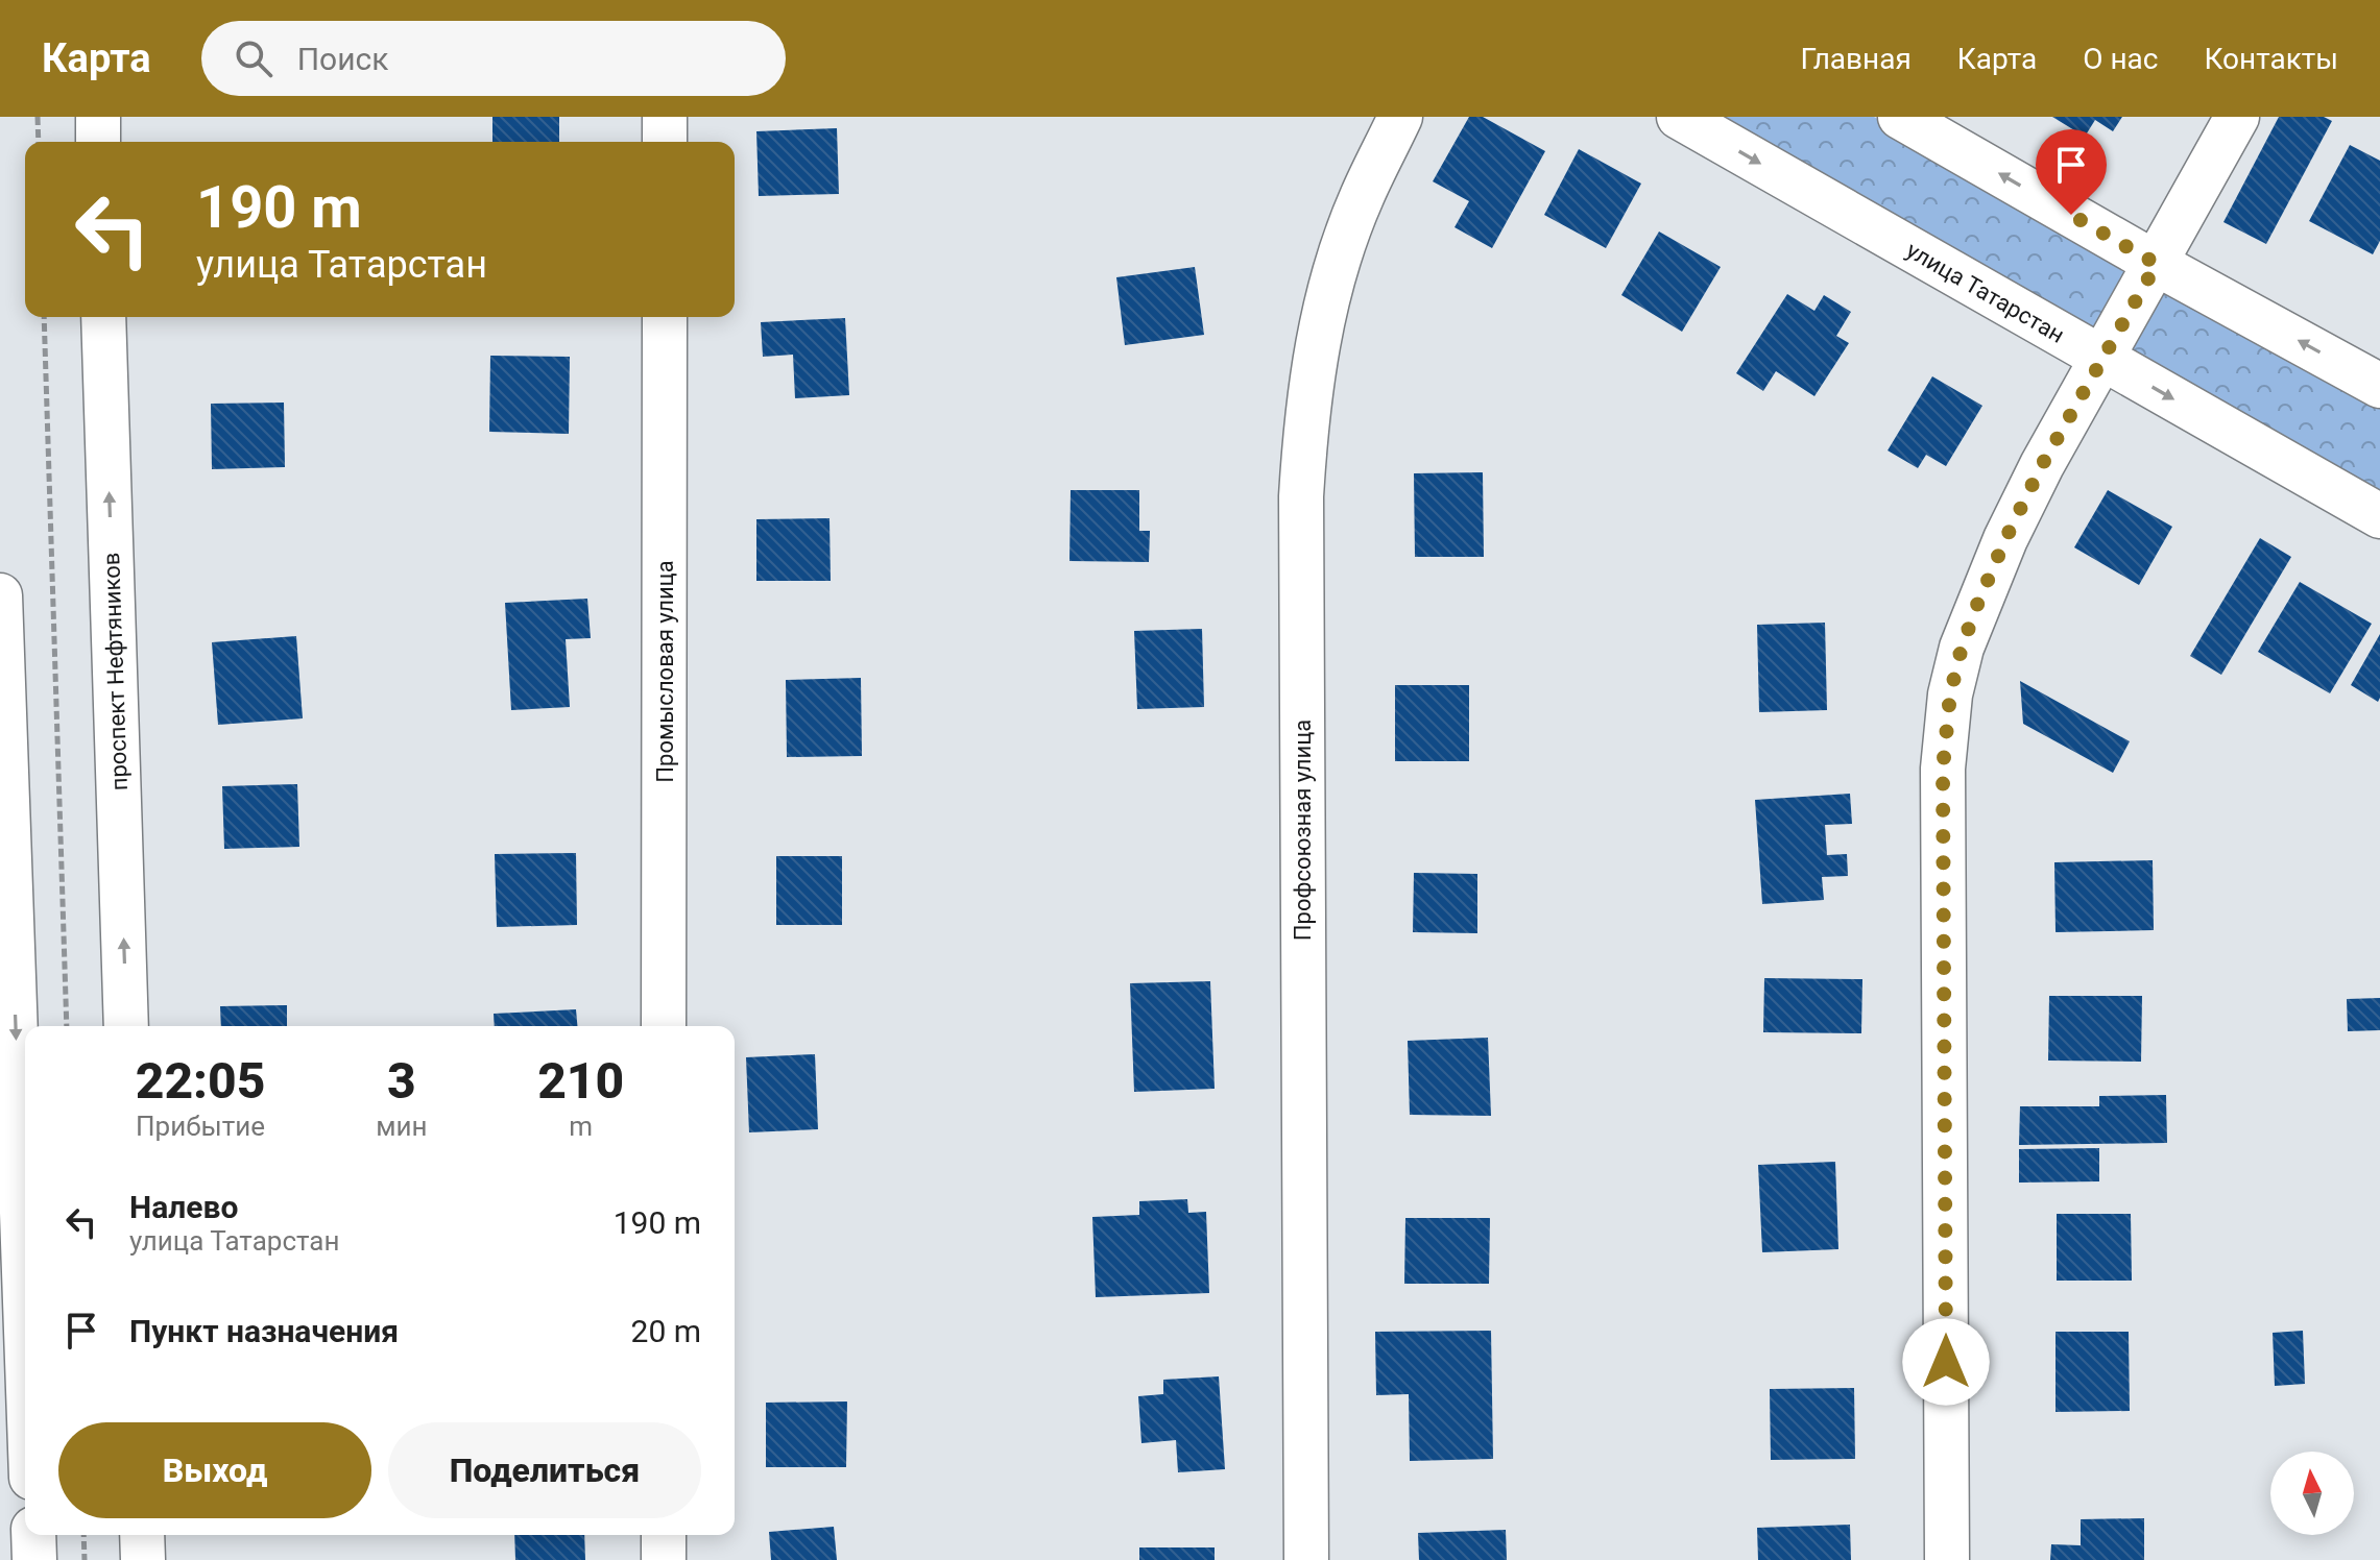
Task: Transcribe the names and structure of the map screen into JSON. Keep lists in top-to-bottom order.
{
  "streets": {
    "street": [
      "улица Татарстан",
      "проспект Нефтяников",
      "Промысловая улица",
      "Профсоюзная улица"
    ]
  },
  "north": "top",
  "page": {
    "header": "Карта",
    "search": "Поиск",
    "nav": [
      "Главная",
      "Карта",
      "О нас",
      "Контакты"
    ],
    "turn": ["190 m", "улица Татарстан"],
    "eta": [
      "22:05",
      "Прибытие",
      "3",
      "мин",
      "210",
      "m"
    ],
    "list": [
      {
        "name": "Налево",
        "note": "улица Татарстан",
        "value": "190 m"
      },
      {
        "name": "Пункт назначения",
        "value": "20 m"
      }
    ],
    "buttons": ["Выход", "Поделиться"]
  }
}
